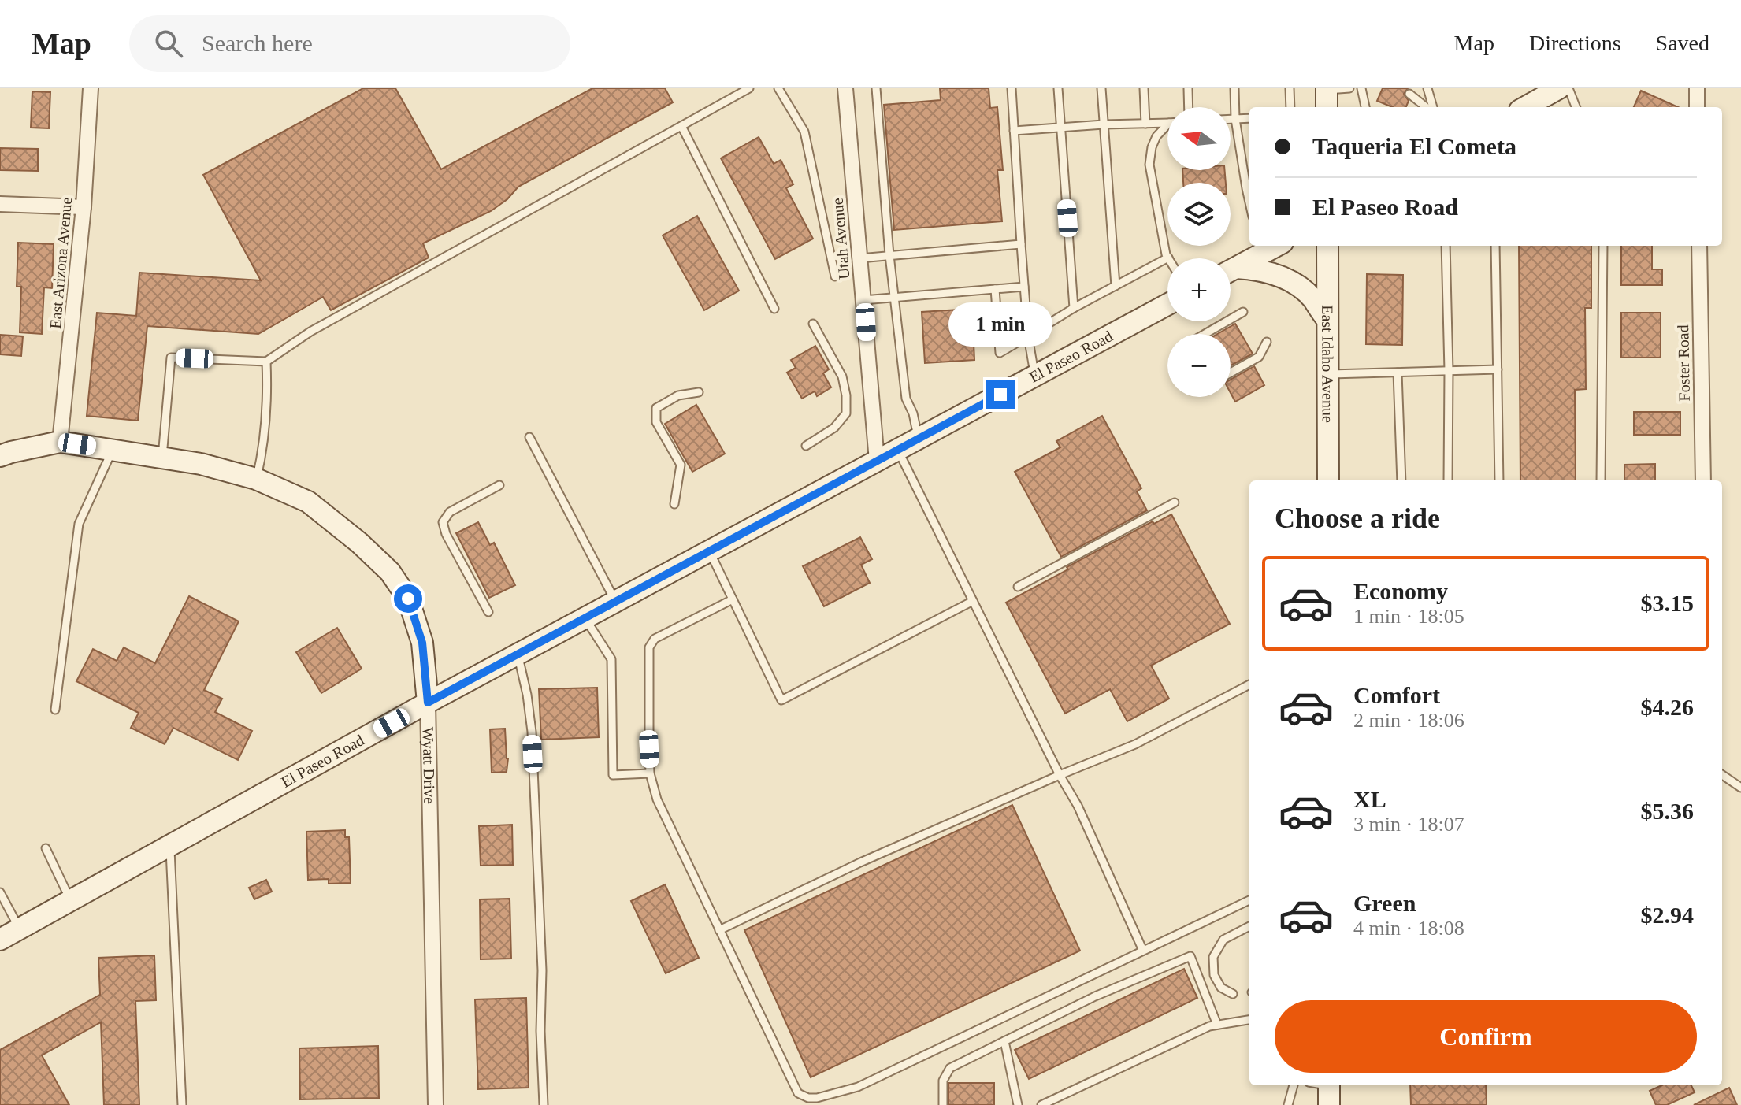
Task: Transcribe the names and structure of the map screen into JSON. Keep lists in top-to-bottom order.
{
  "streets": {
    "main road": ["El Paseo Road", "East Idaho Avenue", "Wyatt Drive"],
    "street": ["Utah Avenue", "East Arizona Avenue", "Foster Road"]
  },
  "crossings": [
    ["Utah Avenue", "El Paseo Road"],
    ["East Arizona Avenue", "Wyatt Drive"],
    ["El Paseo Road", "Wyatt Drive"]
  ],
  "north": "left",
  "page": {
    "header": "Map",
    "search": "Search here",
    "nav": ["Map", "Directions", "Saved"],
    "map_buttons": ["+", "−"],
    "banner": ["Taqueria El Cometa", "El Paseo Road"],
    "bubble": "1 min",
    "heading": "Choose a ride",
    "list": [
      {
        "name": "Economy",
        "note": "1 min · 18:05",
        "value": "$3.15"
      },
      {
        "name": "Comfort",
        "note": "2 min · 18:06",
        "value": "$4.26"
      },
      {
        "name": "XL",
        "note": "3 min · 18:07",
        "value": "$5.36"
      },
      {
        "name": "Green",
        "note": "4 min · 18:08",
        "value": "$2.94"
      }
    ],
    "buttons": "Confirm"
  }
}
